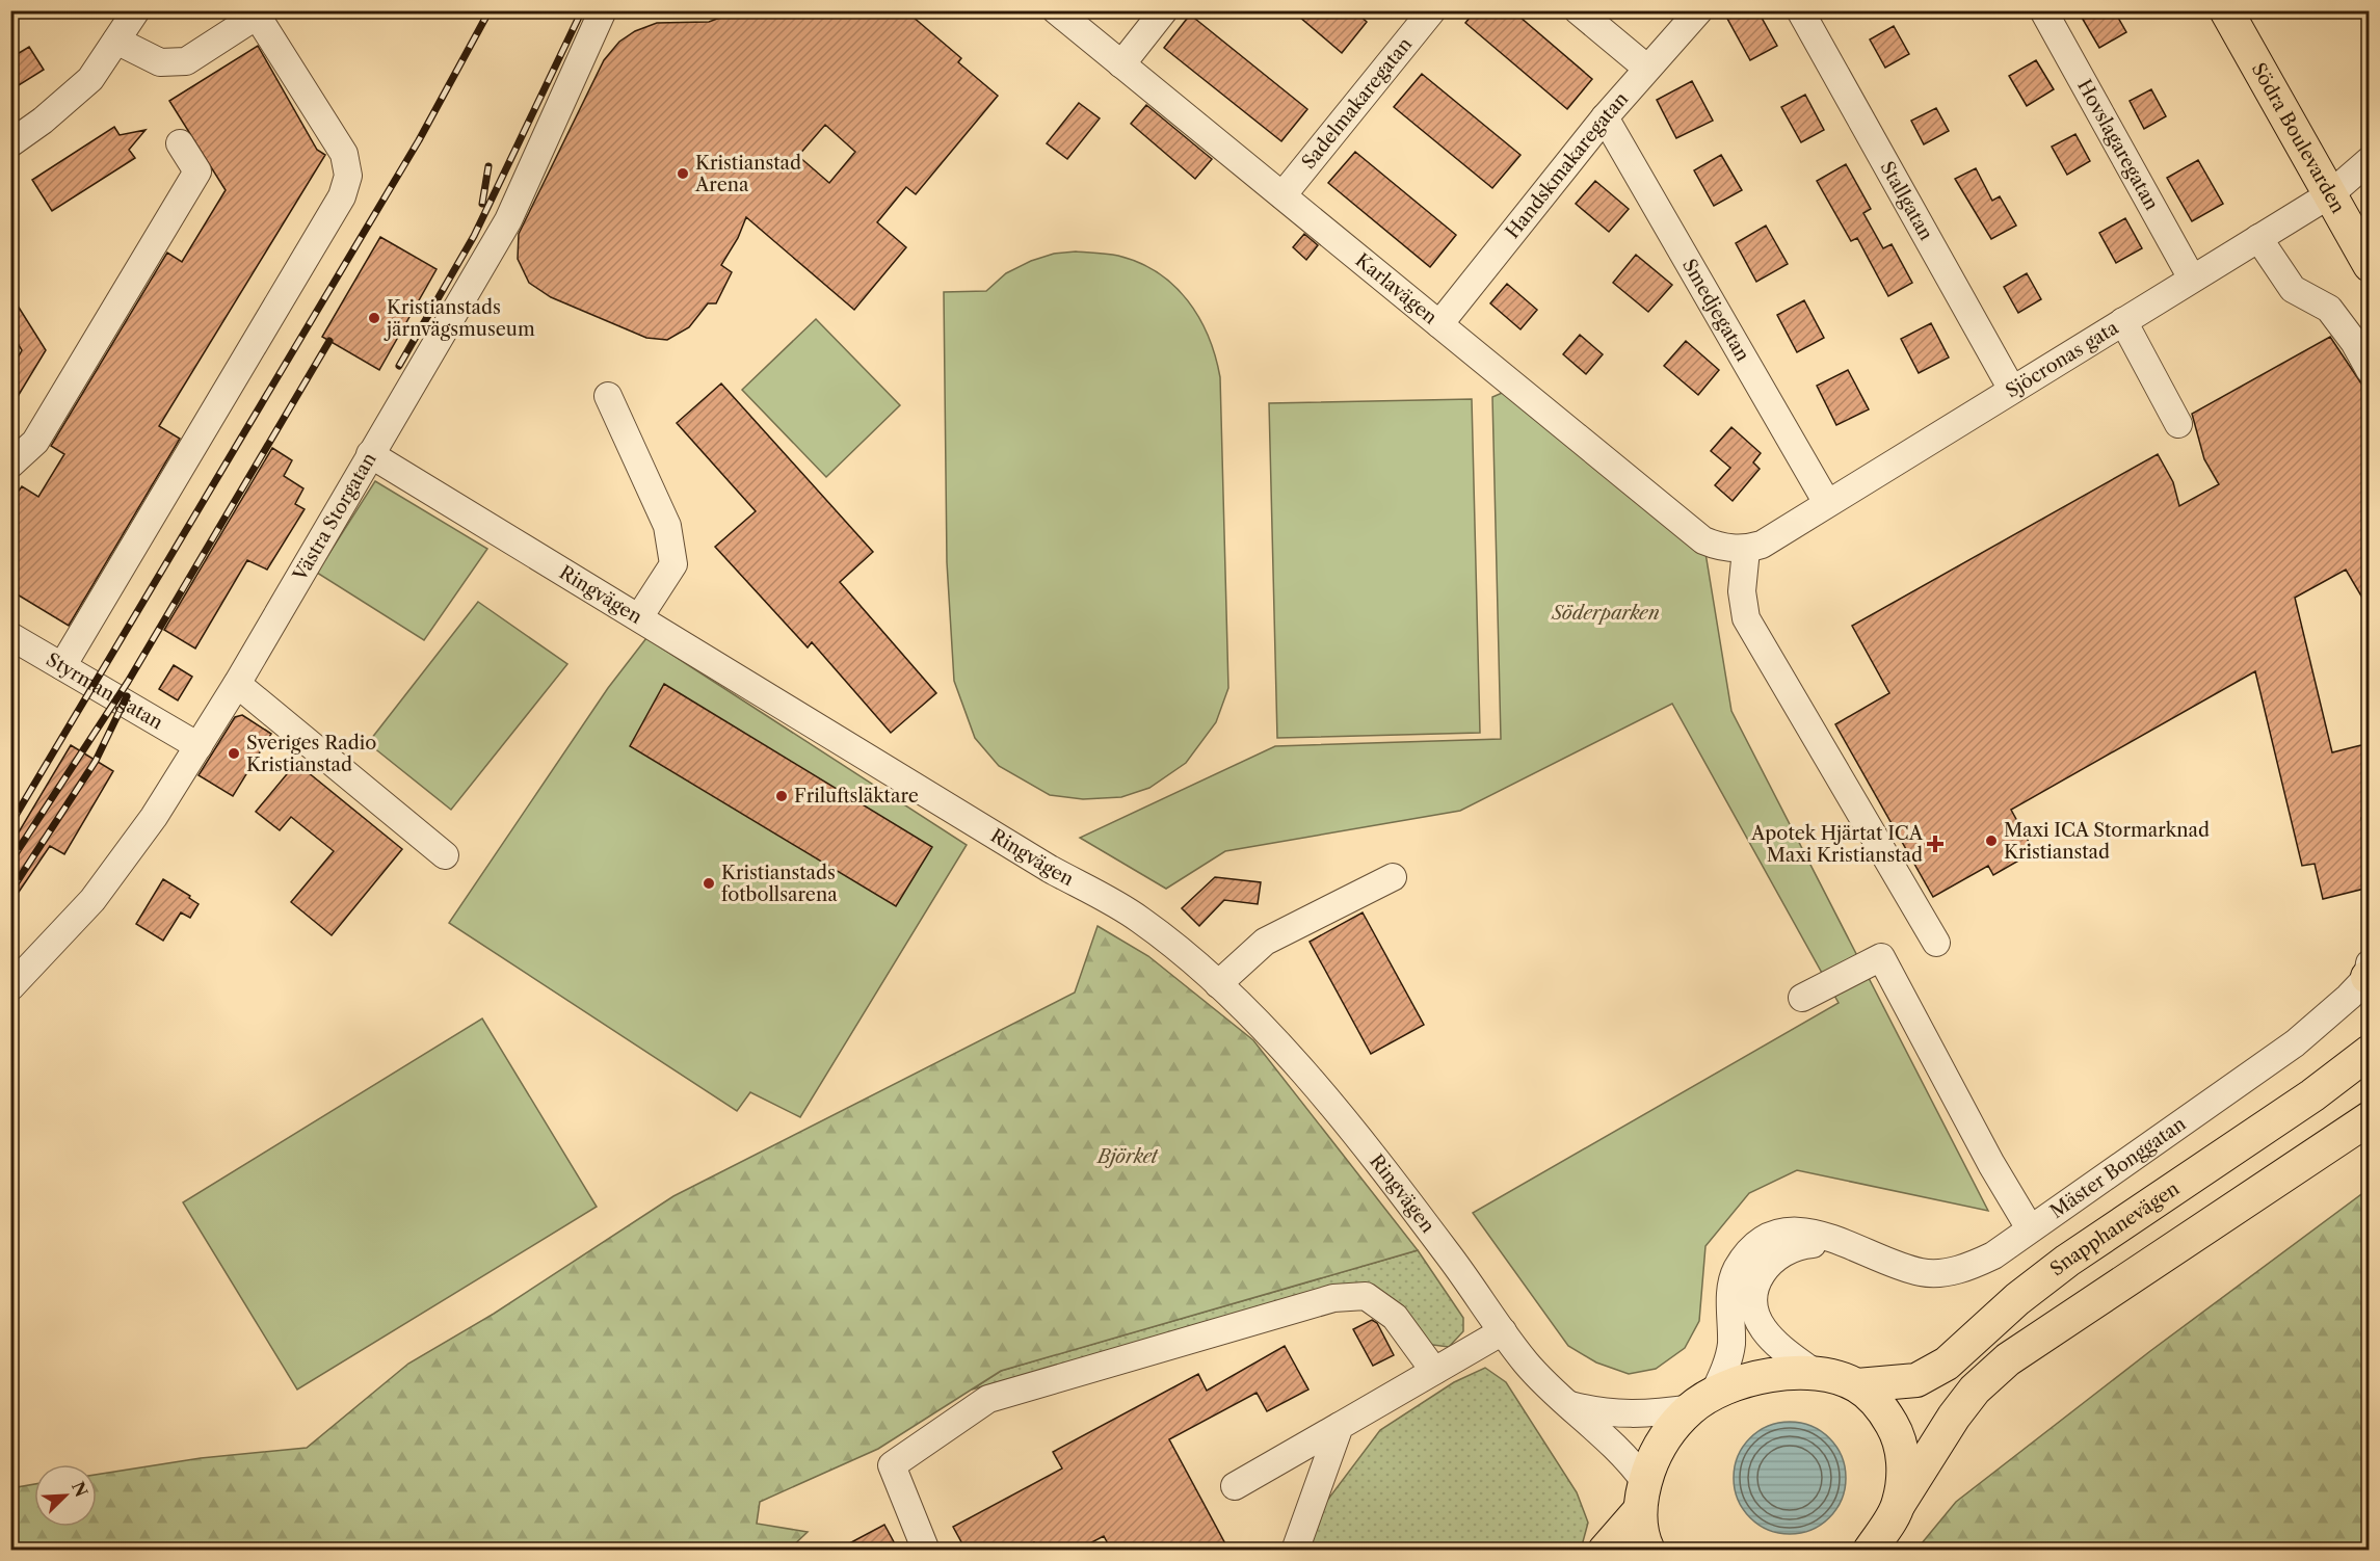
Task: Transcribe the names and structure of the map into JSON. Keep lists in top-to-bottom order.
{
  "streets": {
    "main road": ["Södra Boulevarden", "Snapphanevägen"],
    "street": [
      "Sadelmakaregatan",
      "Hovslagaregatan",
      "Handskmakaregatan",
      "Stallgatan",
      "Karlavägen",
      "Smedjegatan",
      "Sjöcronas gata",
      "Västra Storgatan",
      "Ringvägen",
      "Styrmansgatan",
      "Mäster Bonggatan"
    ]
  },
  "crossings": [
    ["Sadelmakaregatan", "Karlavägen"],
    ["Södra Boulevarden", "Sjöcronas gata"],
    ["Hovslagaregatan", "Sjöcronas gata"],
    ["Handskmakaregatan", "Karlavägen"],
    ["Handskmakaregatan", "Smedjegatan"],
    ["Stallgatan", "Sjöcronas gata"],
    ["Karlavägen", "Sjöcronas gata"],
    ["Smedjegatan", "Sjöcronas gata"],
    ["Västra Storgatan", "Ringvägen"],
    ["Västra Storgatan", "Styrmansgatan"]
  ],
  "parks": ["Söderparken", "Björket"],
  "places": {
    "other": [
      "Kristianstad Arena",
      "Kristianstads järnvägsmuseum",
      "Sveriges Radio Kristianstad",
      "Friluftsläktare",
      "Maxi ICA Stormarknad Kristianstad",
      "Kristianstads fotbollsarena"
    ],
    "health": ["Apotek Hjärtat ICA Maxi Kristianstad"]
  },
  "north": "top right"
}
